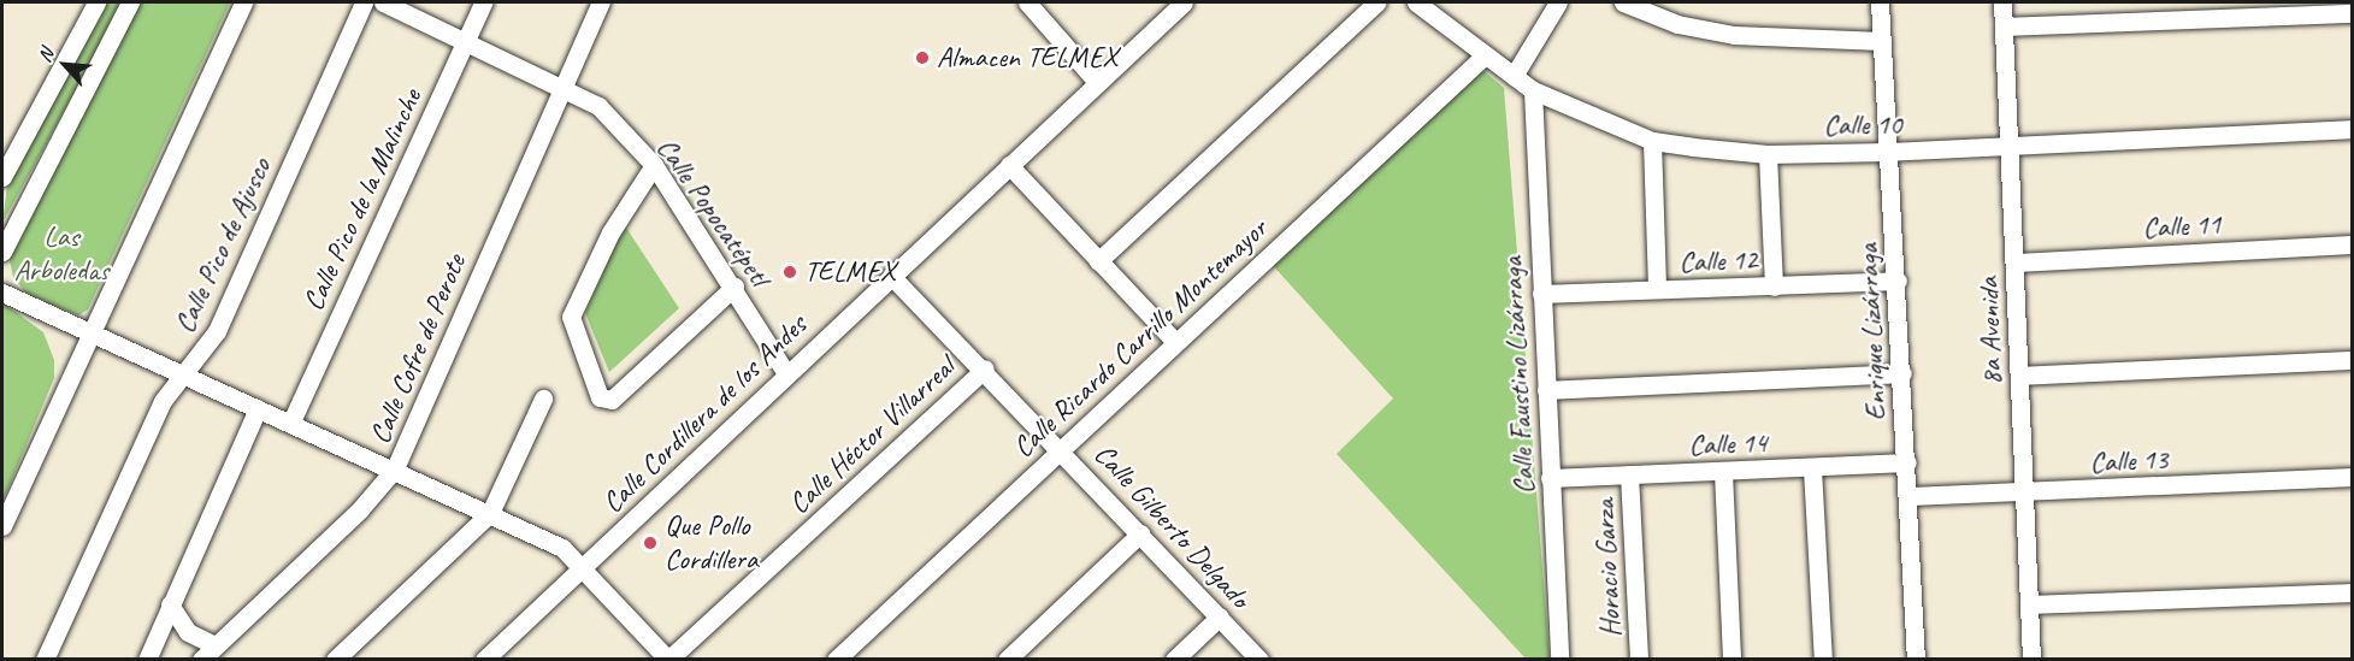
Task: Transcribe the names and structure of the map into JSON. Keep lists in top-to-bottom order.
{
  "streets": {
    "street": [
      "Calle 10",
      "Calle Pico de la Malinche",
      "Calle Popocatépetl",
      "Calle 11",
      "Calle Pico de Ajusco",
      "Calle 12",
      "8a Avenida",
      "Enrique Lizárraga",
      "Calle Ricardo Carrillo Montemayor",
      "Calle Cofre de Perote",
      "Calle Faustino Lizárraga",
      "Calle Cordillera de los Andes",
      "Calle Héctor Villarreal",
      "Calle 14",
      "Calle 13",
      "Calle Gilberto Delgado",
      "Horacio Garza"
    ]
  },
  "crossings": [
    ["Calle 10", "8a Avenida"],
    ["Calle 10", "Enrique Lizárraga"],
    ["Calle 10", "Calle Ricardo Carrillo Montemayor"],
    ["Calle 10", "Calle Faustino Lizárraga"],
    ["Calle Pico de la Malinche", "Calle Popocatépetl"],
    ["Calle Popocatépetl", "Calle Cofre de Perote"],
    ["Calle Popocatépetl", "Calle Cordillera de los Andes"],
    ["Calle 11", "8a Avenida"],
    ["Calle 12", "Enrique Lizárraga"],
    ["Calle 12", "Calle Faustino Lizárraga"],
    ["8a Avenida", "Calle 13"],
    ["Enrique Lizárraga", "Calle 14"],
    ["Enrique Lizárraga", "Calle 13"],
    ["Calle Ricardo Carrillo Montemayor", "Calle Gilberto Delgado"],
    ["Calle Faustino Lizárraga", "Calle 14"],
    ["Calle Cordillera de los Andes", "Calle Gilberto Delgado"],
    ["Calle Héctor Villarreal", "Calle Gilberto Delgado"],
    ["Calle 14", "Horacio Garza"]
  ],
  "parks": ["Las Arboledas"],
  "places": ["Almacen TELMEX", "TELMEX", "Que Pollo Cordillera"],
  "north": "top left"
}
